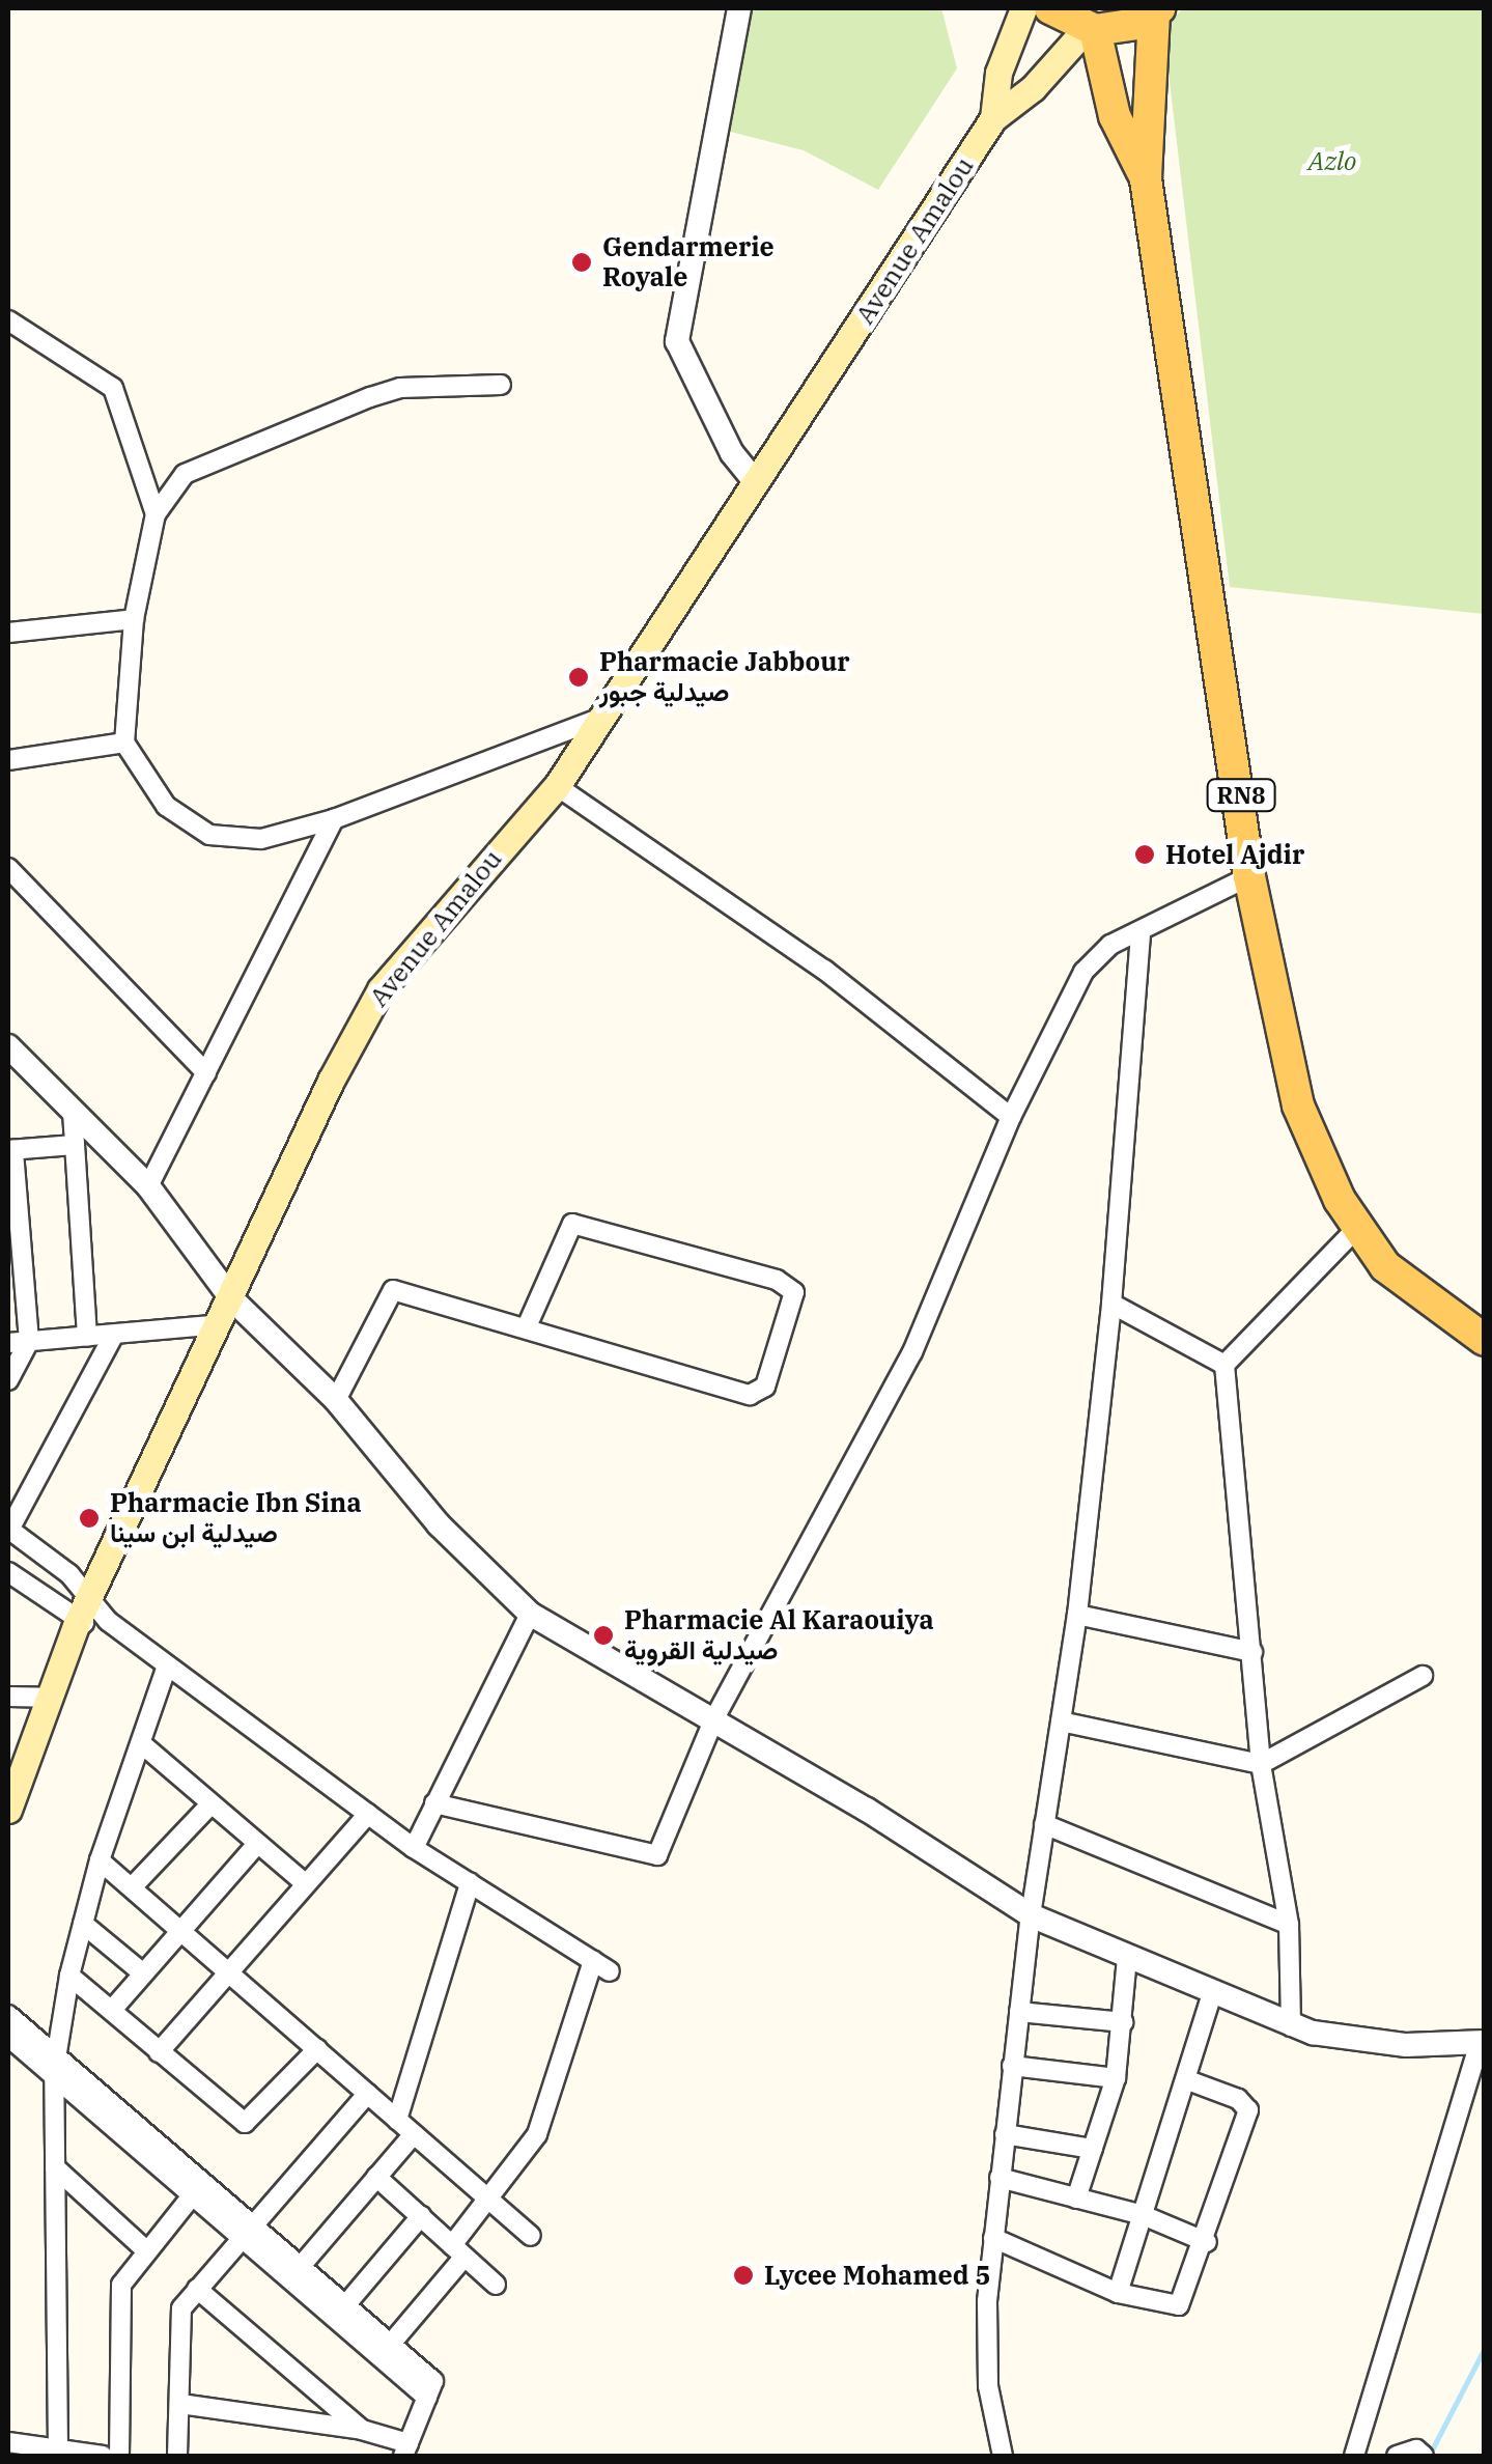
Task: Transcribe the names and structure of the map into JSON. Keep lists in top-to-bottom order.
{
  "streets": {
    "main road": ["Avenue Amalou", "RN8"]
  },
  "parks": ["Azlo"],
  "places": [
    "Gendarmerie Royale",
    "Pharmacie Jabbour صيدلية جبور",
    "Hotel Ajdir",
    "Pharmacie Ibn Sina صيدلية ابن سينا",
    "Pharmacie Al Karaouiya صيدلية القروية",
    "Lycee Mohamed 5"
  ]
}
